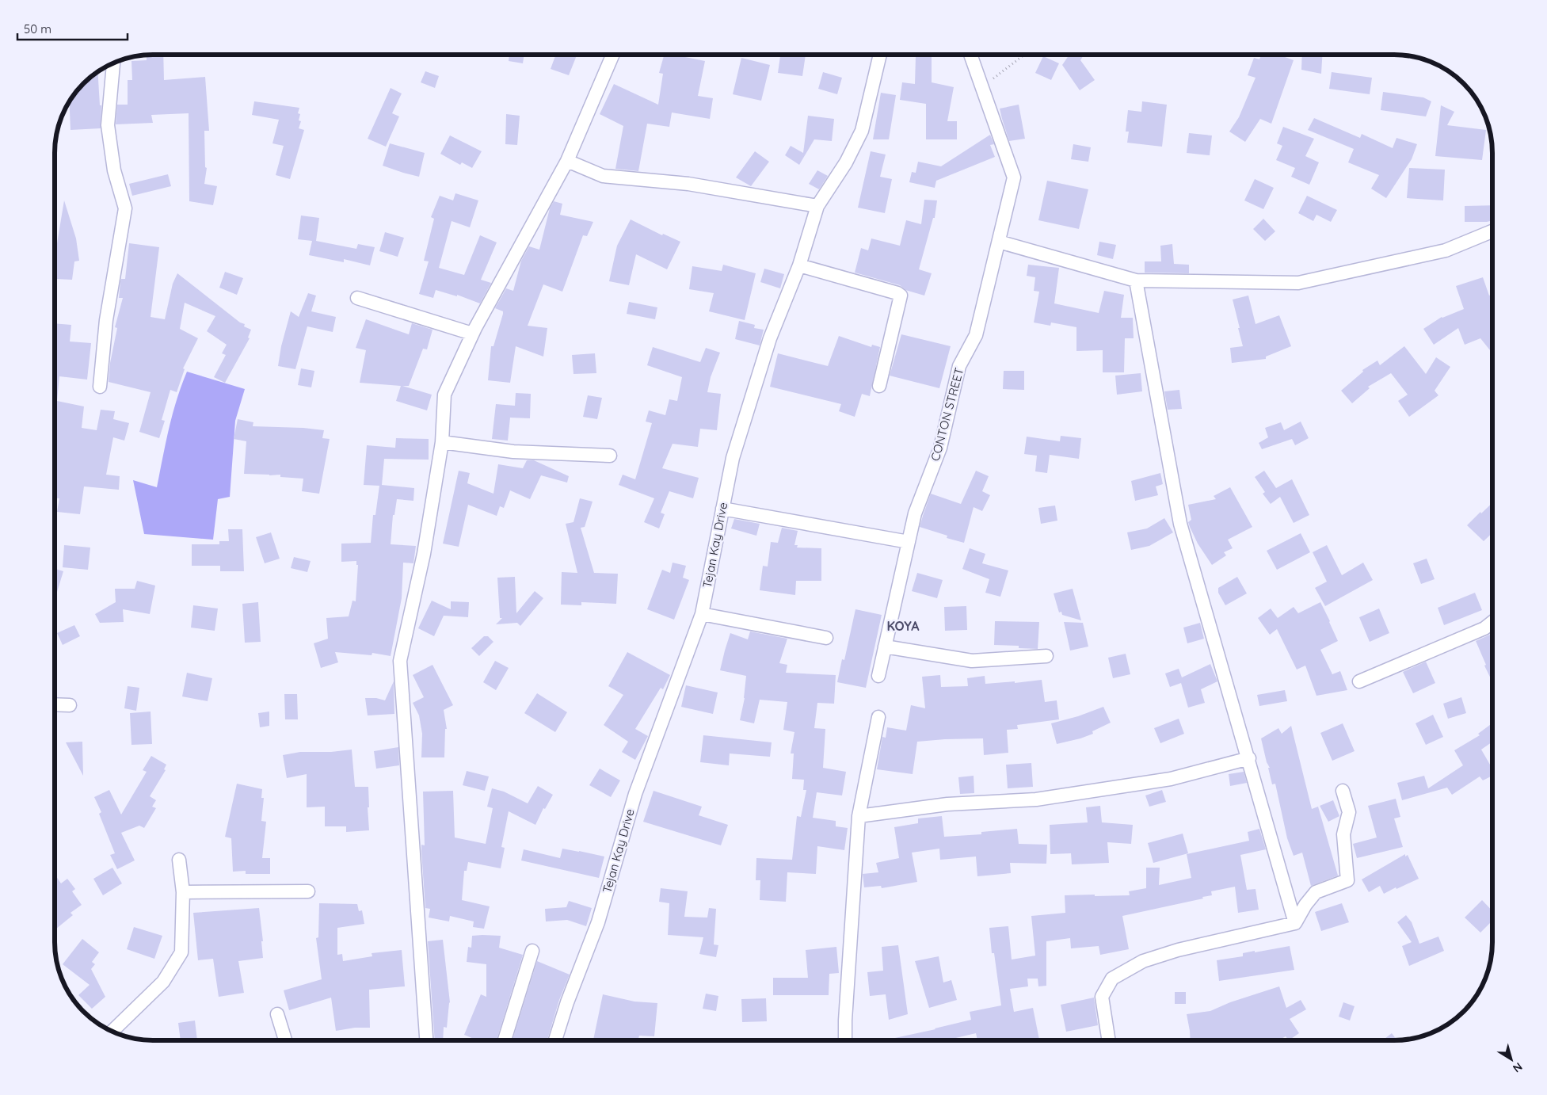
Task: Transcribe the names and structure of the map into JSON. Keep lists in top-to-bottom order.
{
  "streets": {
    "street": ["CONTON STREET", "Tejan Kay Drive"]
  },
  "districts": ["KOYA"],
  "scale_bar": "50 m",
  "north": "bottom right"
}
